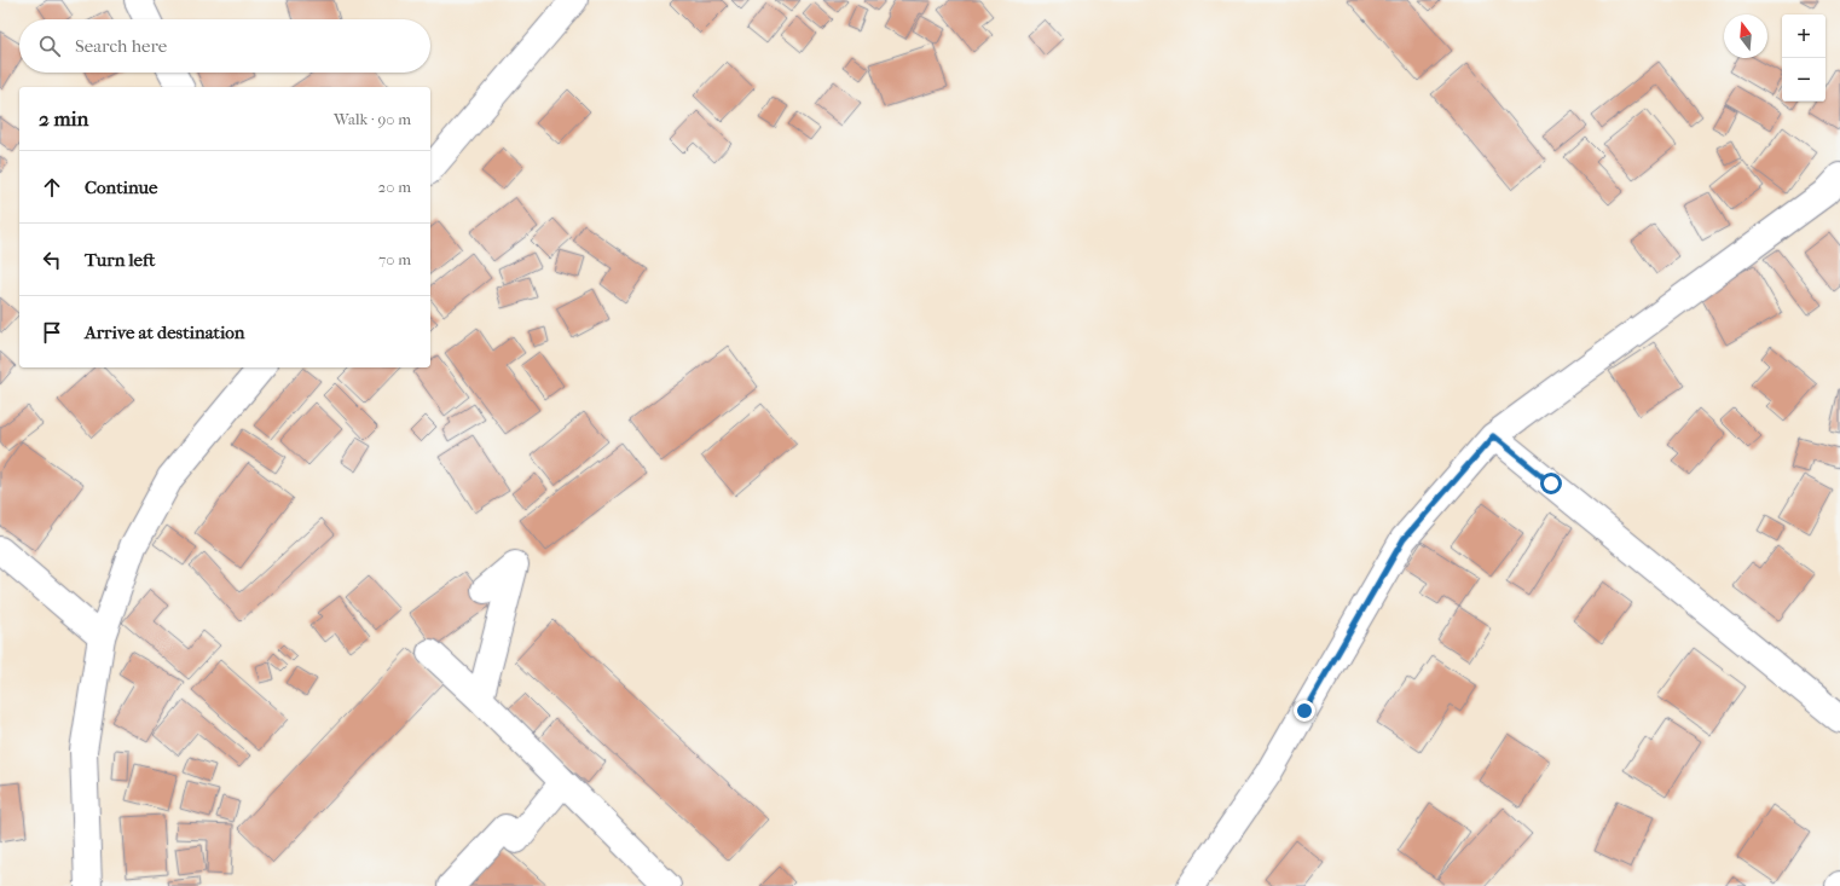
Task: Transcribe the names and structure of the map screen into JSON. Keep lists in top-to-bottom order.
{
  "north": "top",
  "page": {
    "map_buttons": ["+", "−"],
    "search": "Search here",
    "heading": ["2 min", "Walk · 90 m"],
    "list": [
      ["Continue", "20 m"],
      ["Turn left", "70 m"],
      "Arrive at destination"
    ]
  }
}
